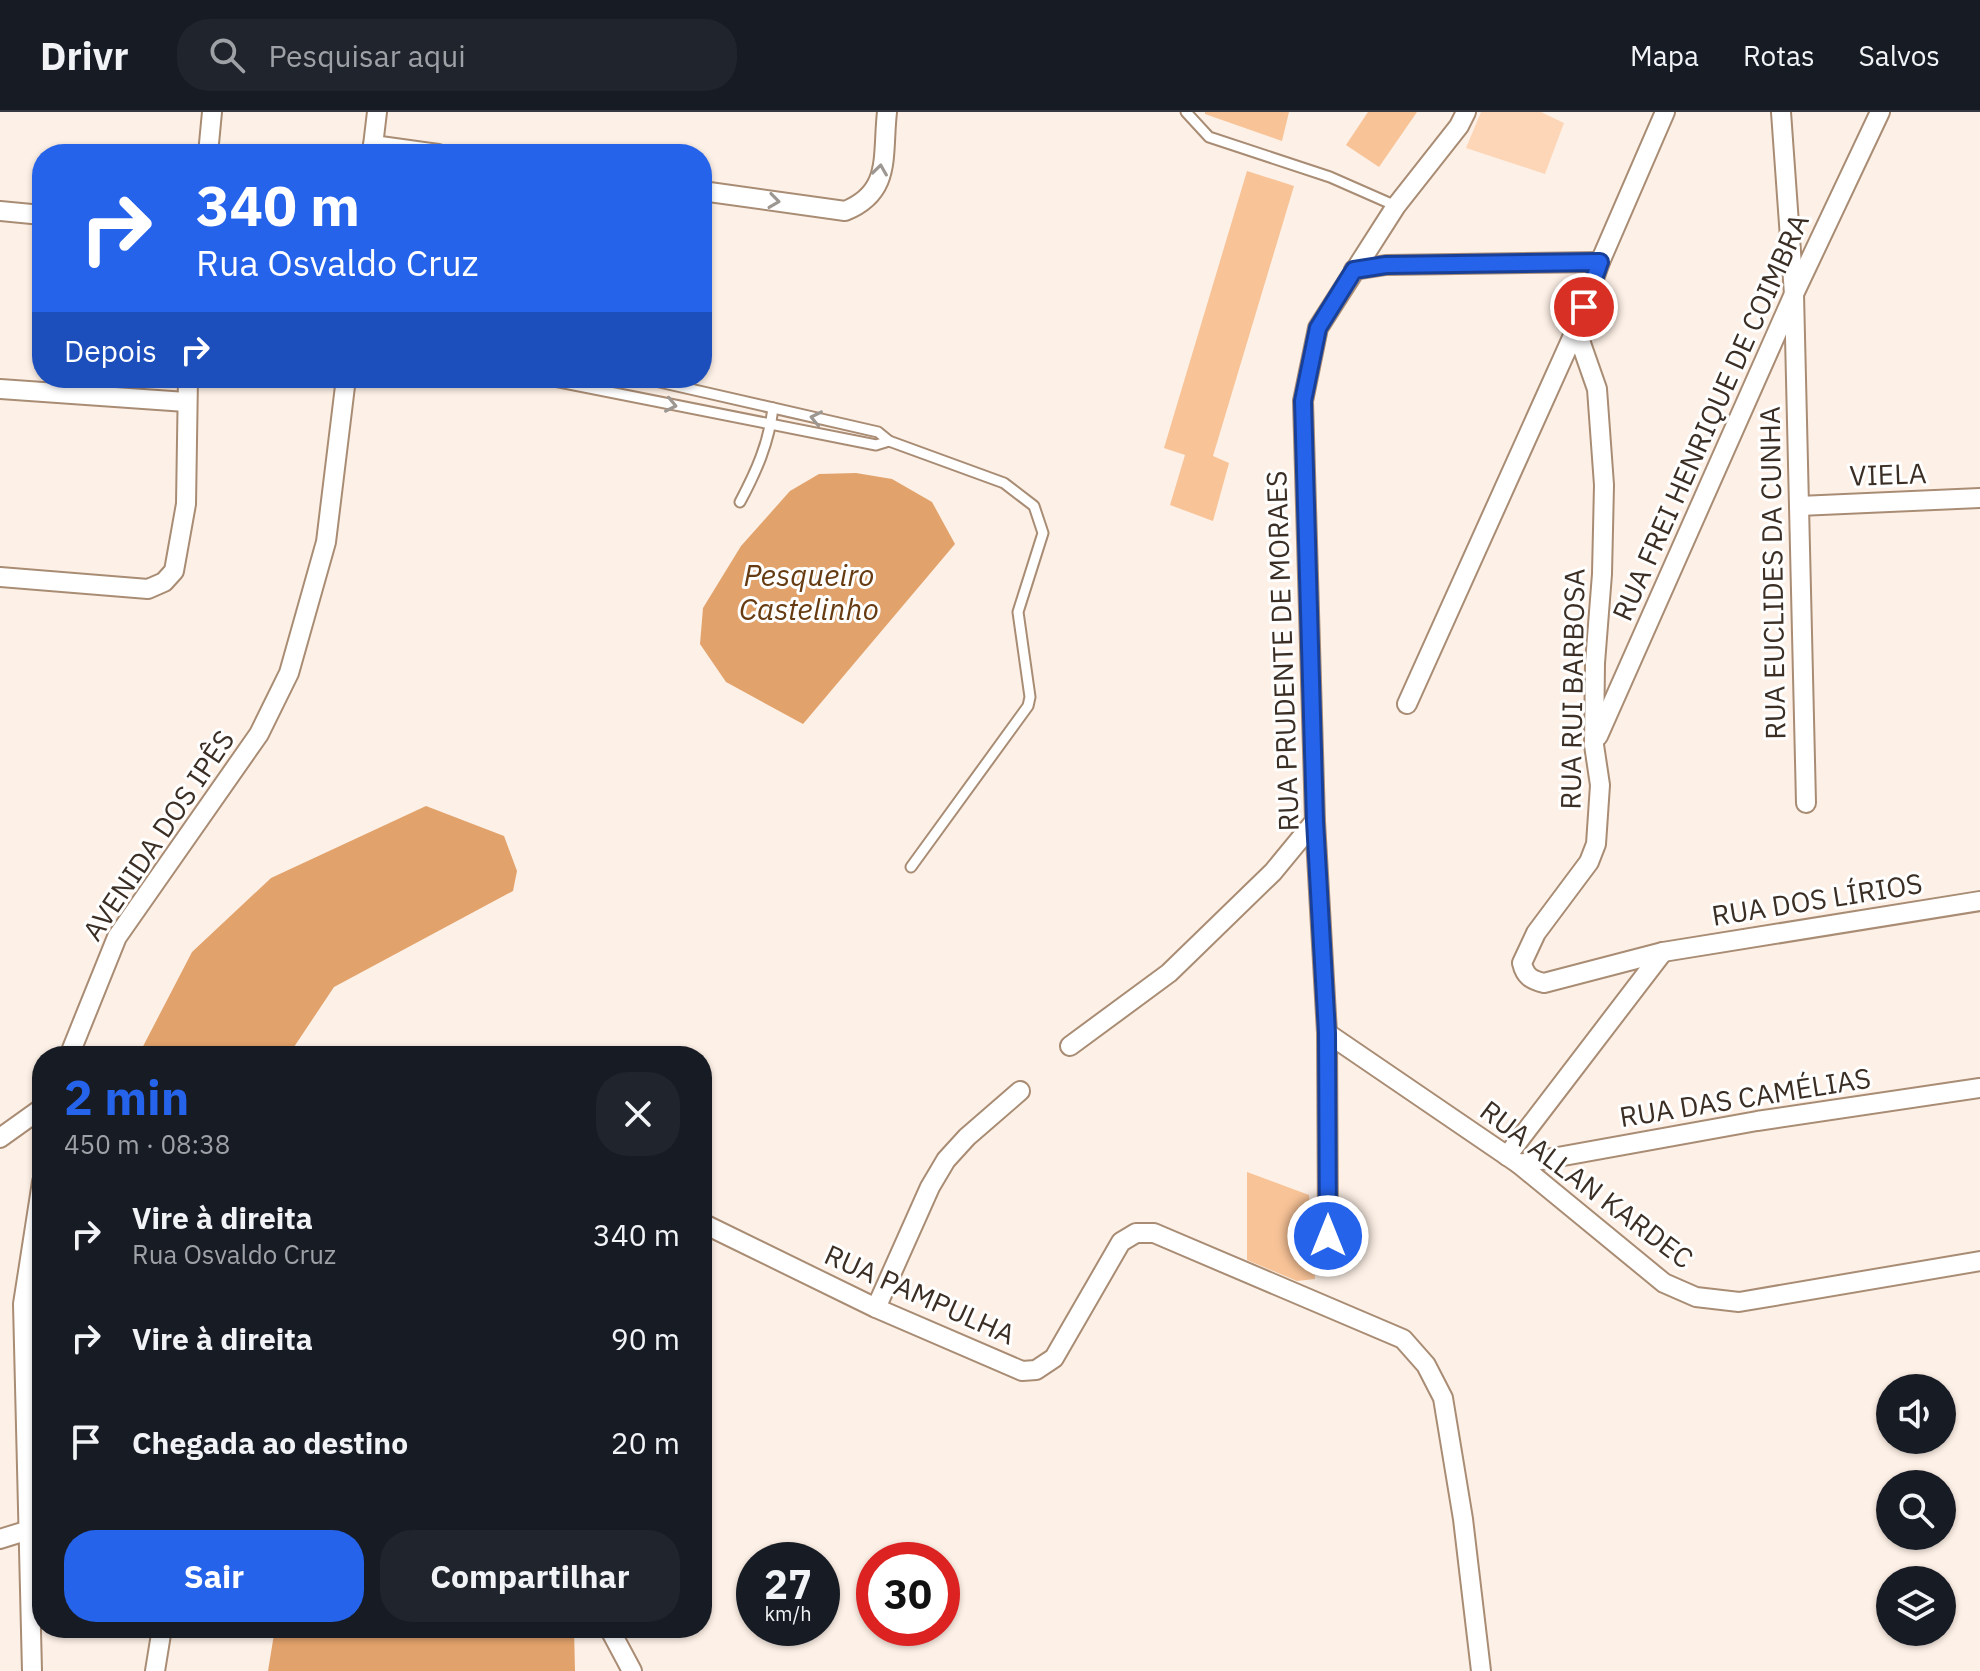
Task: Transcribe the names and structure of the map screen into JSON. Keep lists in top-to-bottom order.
{
  "streets": {
    "street": [
      "RUA FREI HENRIQUE DE COIMBRA",
      "VIELA",
      "RUA EUCLIDES DA CUNHA",
      "RUA PRUDENTE DE MORAES",
      "RUA RUI BARBOSA",
      "AVENIDA DOS IPÊS",
      "RUA DOS LÍRIOS",
      "RUA DAS CAMÉLIAS",
      "RUA ALLAN KARDEC",
      "RUA PAMPULHA"
    ]
  },
  "crossings": [
    ["RUA FREI HENRIQUE DE COIMBRA", "RUA EUCLIDES DA CUNHA"],
    ["RUA FREI HENRIQUE DE COIMBRA", "RUA RUI BARBOSA"],
    ["VIELA", "RUA EUCLIDES DA CUNHA"],
    ["RUA PRUDENTE DE MORAES", "RUA ALLAN KARDEC"],
    ["RUA RUI BARBOSA", "RUA DOS LÍRIOS"],
    ["RUA DAS CAMÉLIAS", "RUA ALLAN KARDEC"]
  ],
  "water": ["Pesqueiro Castelinho"],
  "page": {
    "header": "Drivr",
    "search": "Pesquisar aqui",
    "nav": ["Mapa", "Rotas", "Salvos"],
    "turn": ["340 m", "Rua Osvaldo Cruz"],
    "then": "Depois",
    "heading": ["2 min", "450 m · 08:38"],
    "list": [
      {
        "name": "Vire à direita",
        "note": "Rua Osvaldo Cruz",
        "value": "340 m"
      },
      {
        "name": "Vire à direita",
        "value": "90 m"
      },
      {
        "name": "Chegada ao destino",
        "value": "20 m"
      }
    ],
    "buttons": ["Sair", "Compartilhar"],
    "speed": "27 km/h",
    "limit": "30"
  }
}
